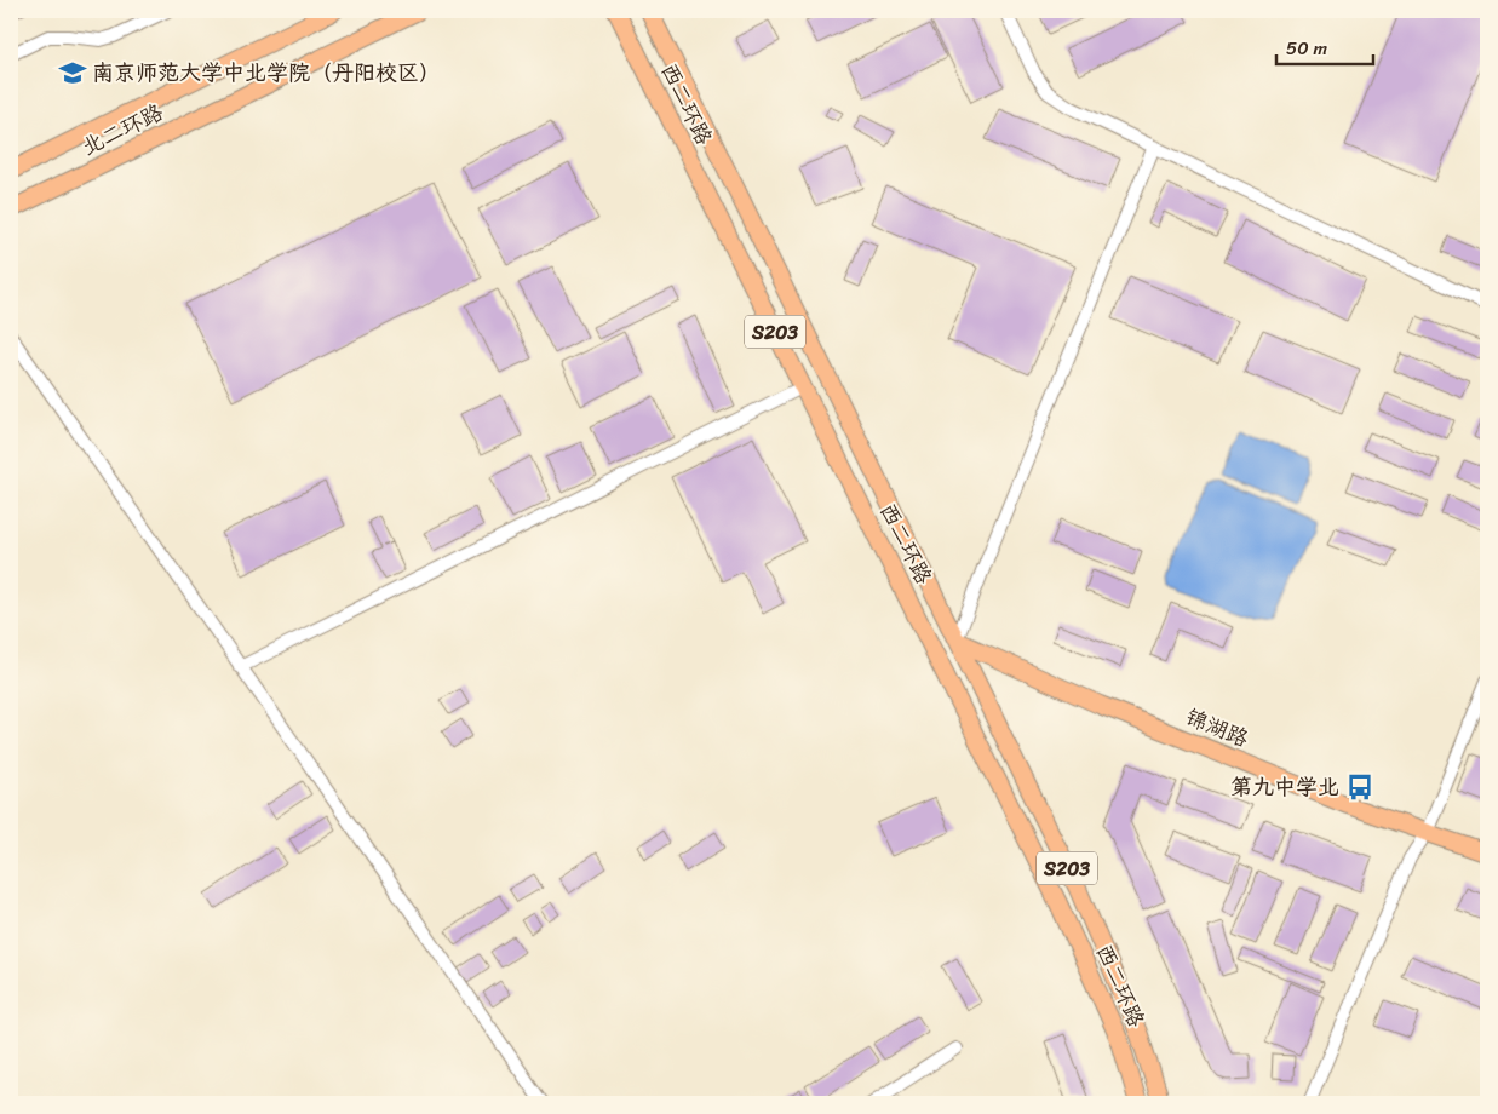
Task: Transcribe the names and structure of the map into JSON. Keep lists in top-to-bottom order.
{
  "streets": {
    "main road": [
      "西二环路",
      "北二环路",
      "S203",
      "锦湖路"
    ]
  },
  "crossings": [
    ["西二环路", "锦湖路"]
  ],
  "places": {
    "school or university": ["南京师范大学中北学院（丹阳校区）"],
    "bus stop": ["第九中学北"]
  },
  "scale_bar": "50 m"
}
